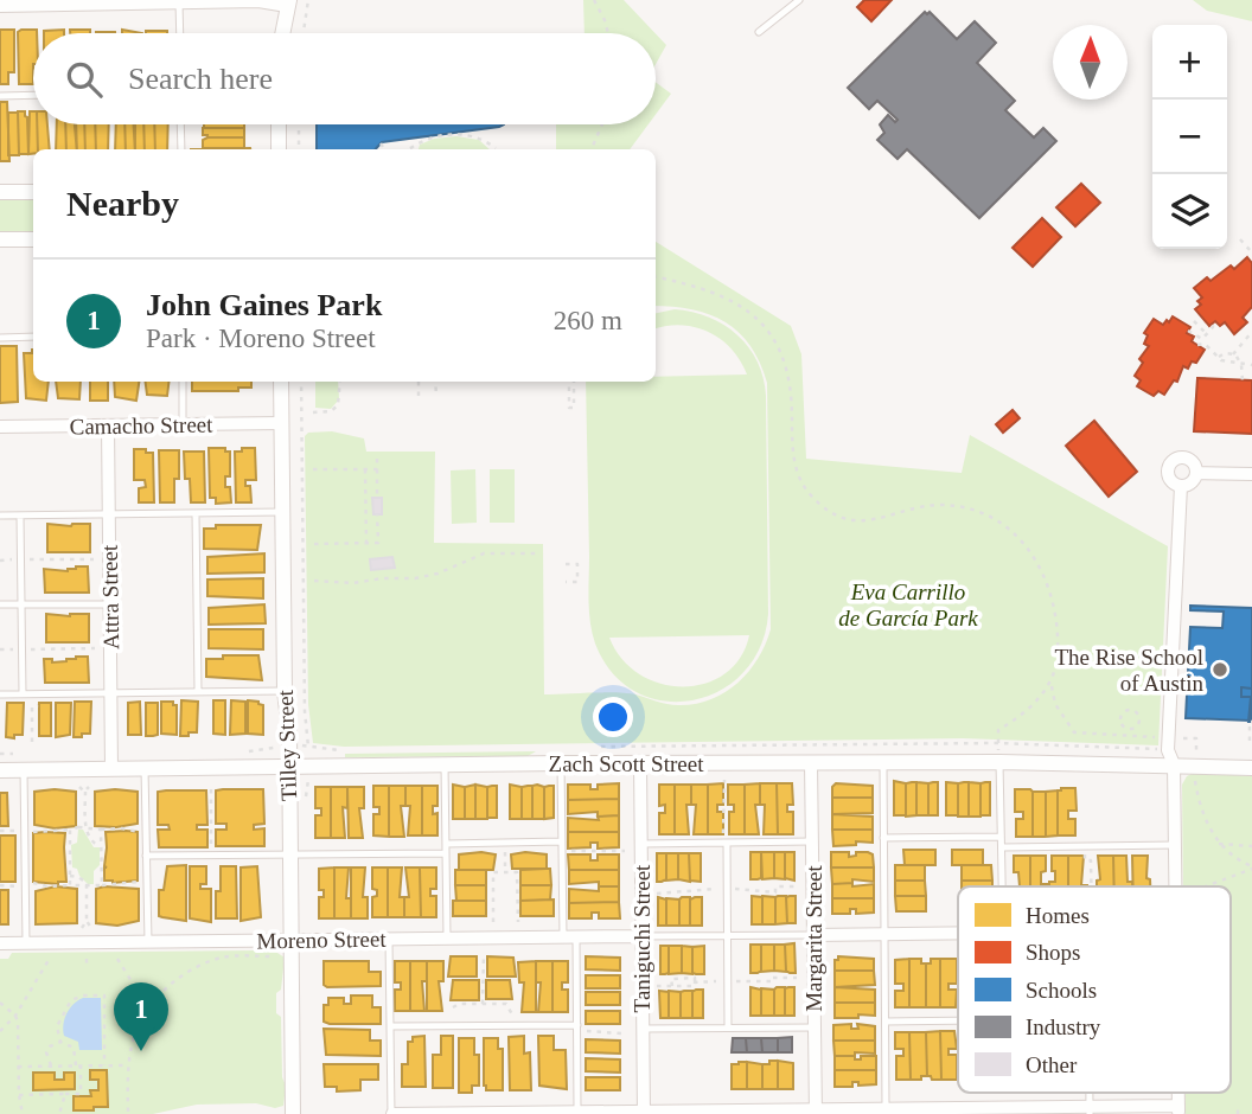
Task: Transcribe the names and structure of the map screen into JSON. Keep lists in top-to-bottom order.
{
  "streets": {
    "street": [
      "Camacho Street",
      "Attra Street",
      "Tilley Street",
      "Zach Scott Street",
      "Taniguchi Street",
      "Margarita Street",
      "Moreno Street"
    ]
  },
  "crossings": [
    ["Camacho Street", "Attra Street"],
    ["Camacho Street", "Tilley Street"],
    ["Attra Street", "Zach Scott Street"],
    ["Tilley Street", "Zach Scott Street"],
    ["Tilley Street", "Moreno Street"],
    ["Zach Scott Street", "Taniguchi Street"],
    ["Zach Scott Street", "Margarita Street"],
    ["Taniguchi Street", "Moreno Street"]
  ],
  "parks": ["Eva Carrillo de García Park"],
  "places": ["The Rise School of Austin"],
  "legend": [
    "Homes",
    "Shops",
    "Schools",
    "Industry",
    "Other"
  ],
  "north": "top",
  "page": {
    "map_buttons": ["+", "−"],
    "search": "Search here",
    "heading": "Nearby",
    "list": [
      {
        "mark": "1",
        "name": "John Gaines Park",
        "note": "Park · Moreno Street",
        "value": "260 m"
      }
    ],
    "pins": "1"
  }
}
